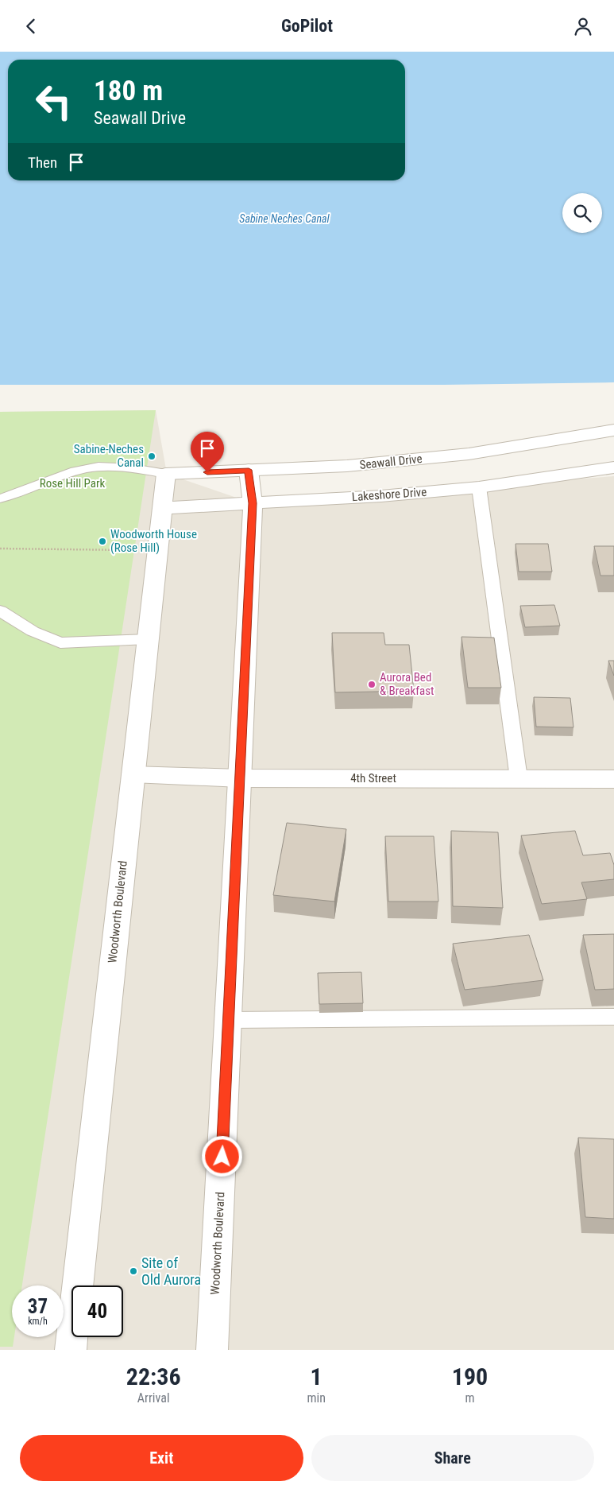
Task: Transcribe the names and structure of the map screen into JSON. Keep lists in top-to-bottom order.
{
  "streets": {
    "street": [
      "Seawall Drive",
      "Lakeshore Drive",
      "4th Street",
      "Woodworth Boulevard"
    ]
  },
  "crossings": [
    ["Seawall Drive", "Woodworth Boulevard"],
    ["Lakeshore Drive", "Woodworth Boulevard"],
    ["4th Street", "Woodworth Boulevard"]
  ],
  "water": ["Sabine Neches Canal"],
  "parks": ["Rose Hill Park"],
  "places": [
    "Sabine-Neches Canal",
    "Woodworth House (Rose Hill)",
    "Aurora Bed & Breakfast",
    "Site of Old Aurora"
  ],
  "page": {
    "header": "GoPilot",
    "turn": ["180 m", "Seawall Drive"],
    "then": "Then",
    "speed": "37 km/h",
    "limit": "40",
    "eta": [
      "22:36",
      "Arrival",
      "1",
      "min",
      "190",
      "m"
    ],
    "buttons": ["Exit", "Share"]
  }
}
